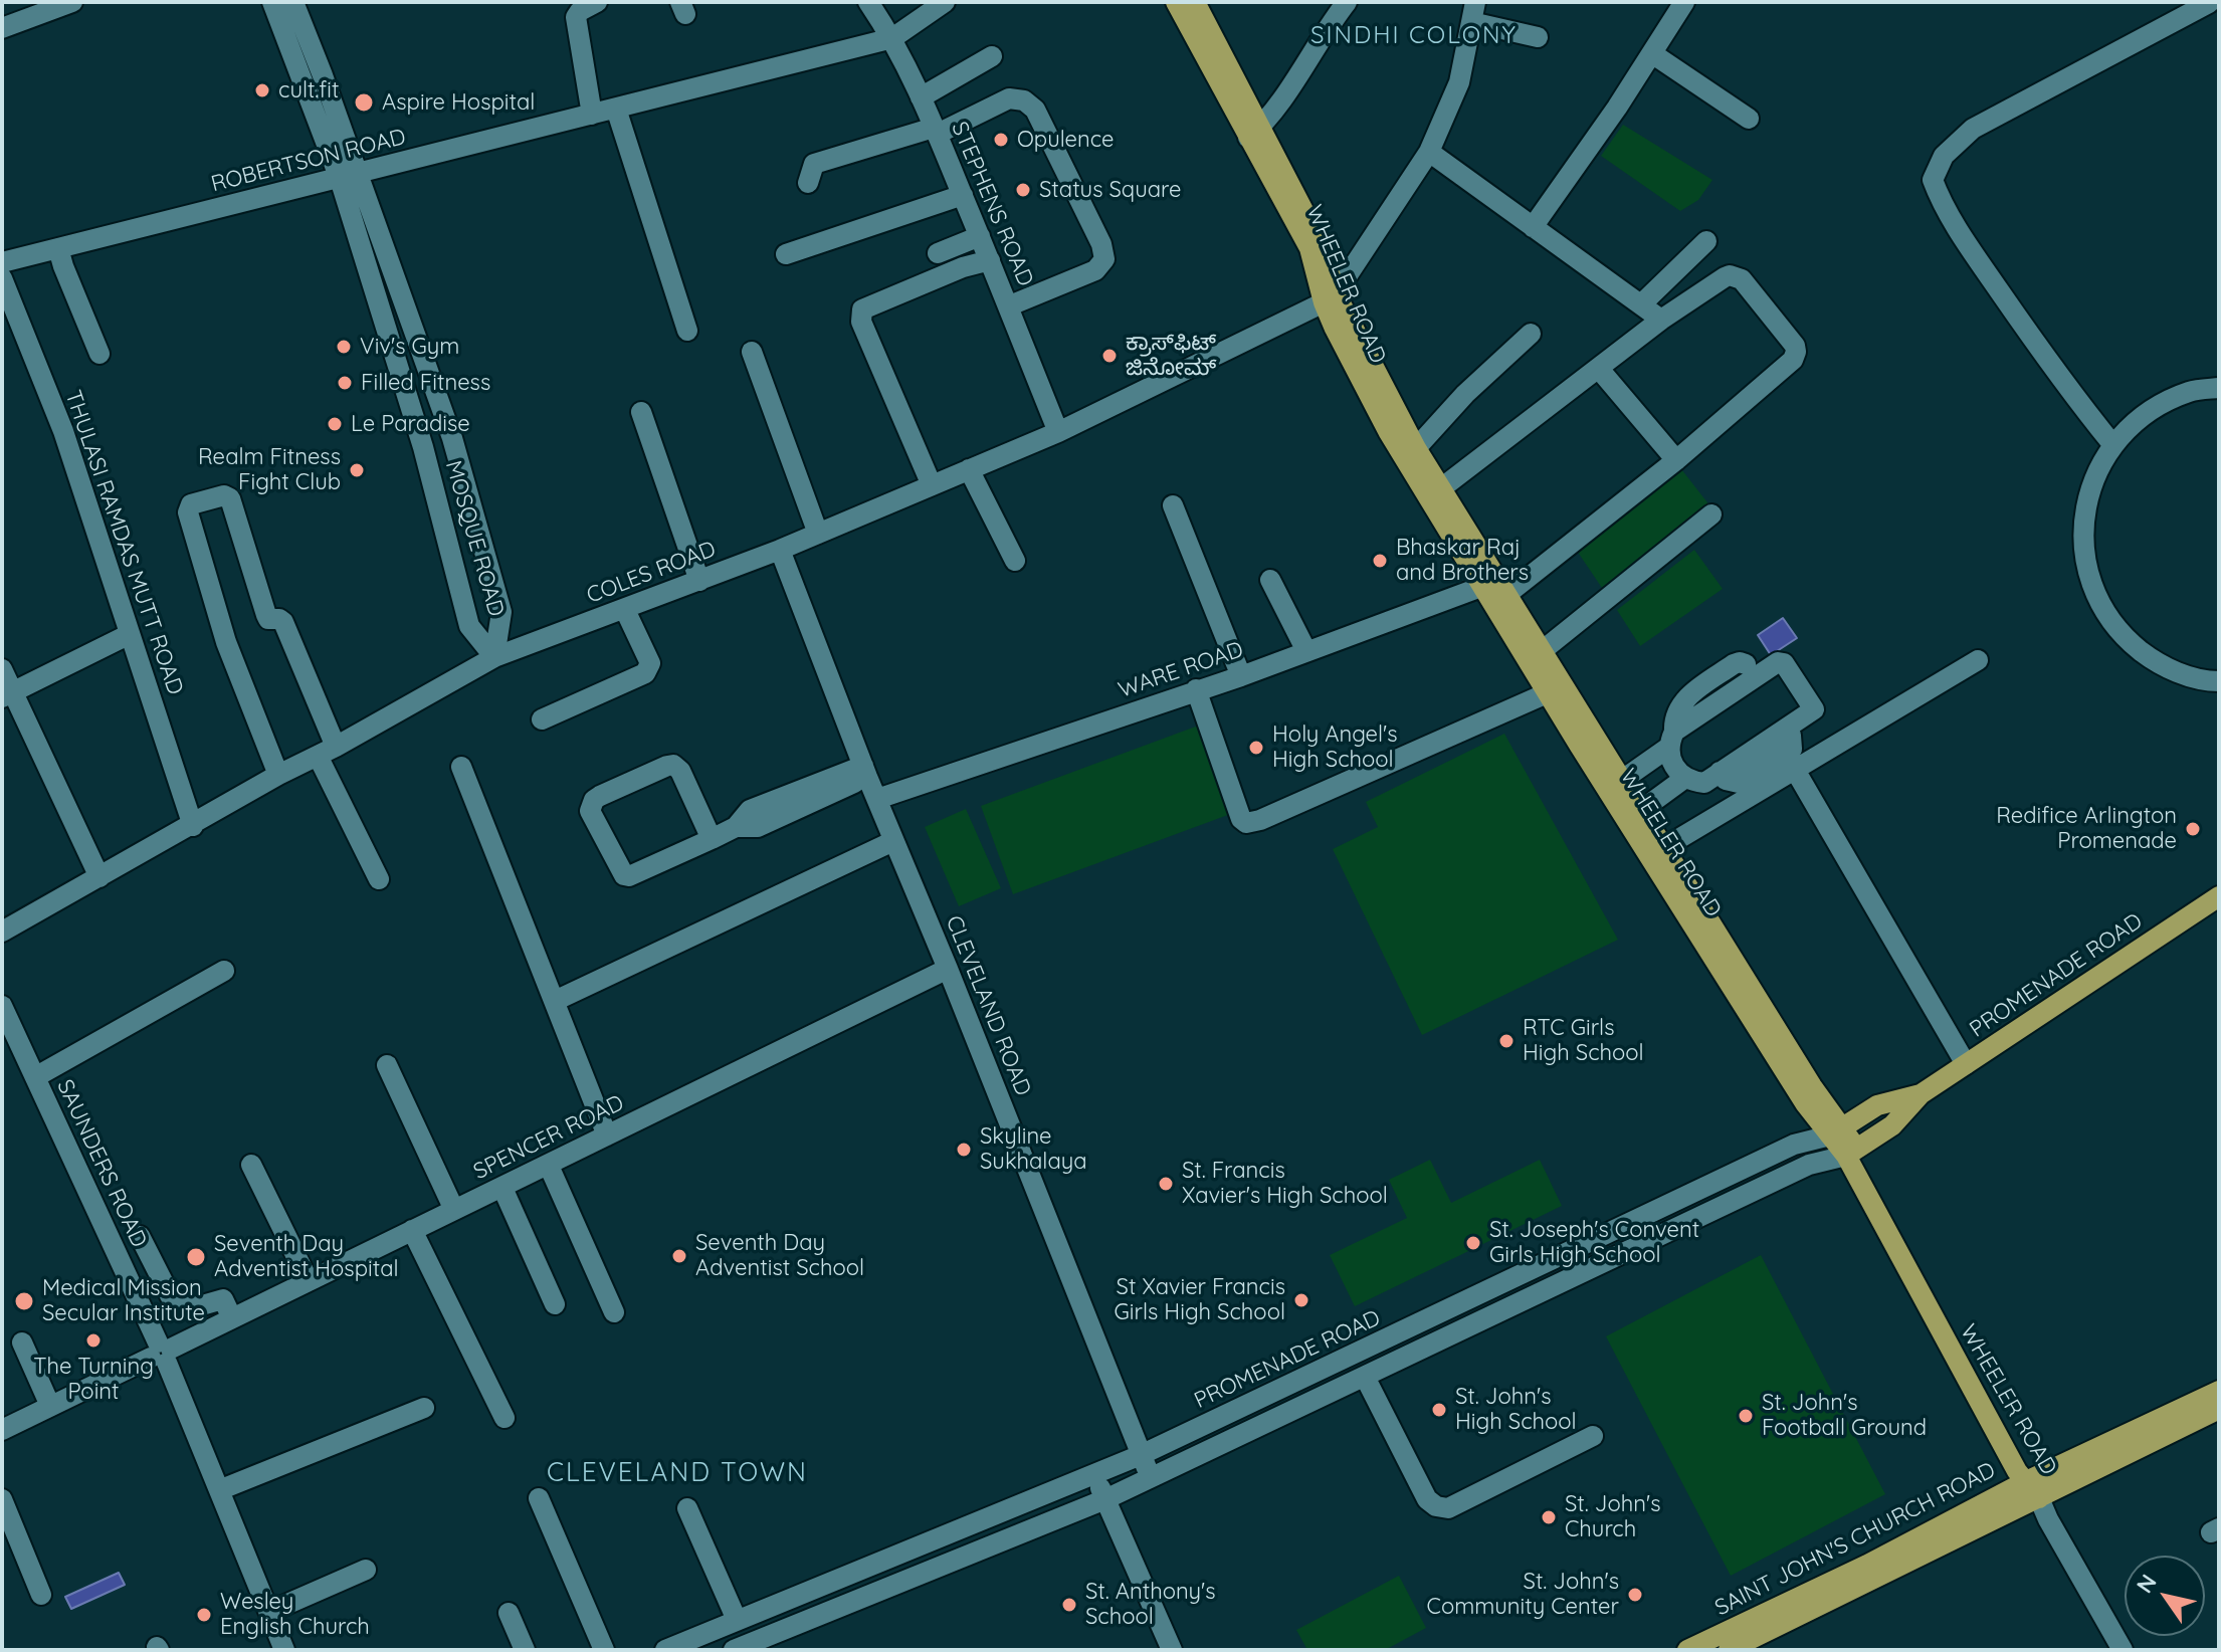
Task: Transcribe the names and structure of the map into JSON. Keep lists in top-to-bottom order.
{
  "streets": {
    "main road": ["WHEELER ROAD", "PROMENADE ROAD", "SAINT JOHN'S CHURCH ROAD"],
    "street": [
      "ROBERTSON ROAD",
      "STEPHENS ROAD",
      "MOSQUE ROAD",
      "THULASI RAMDAS MUTT ROAD",
      "COLES ROAD",
      "WARE ROAD",
      "CLEVELAND ROAD",
      "SPENCER ROAD",
      "SAUNDERS ROAD"
    ]
  },
  "crossings": [
    ["ROBERTSON ROAD", "STEPHENS ROAD"],
    ["ROBERTSON ROAD", "MOSQUE ROAD"],
    ["STEPHENS ROAD", "COLES ROAD"],
    ["WHEELER ROAD", "COLES ROAD"],
    ["WHEELER ROAD", "WARE ROAD"],
    ["WHEELER ROAD", "PROMENADE ROAD"],
    ["WHEELER ROAD", "SAINT JOHN'S CHURCH ROAD"],
    ["MOSQUE ROAD", "COLES ROAD"],
    ["THULASI RAMDAS MUTT ROAD", "COLES ROAD"],
    ["COLES ROAD", "CLEVELAND ROAD"],
    ["WARE ROAD", "CLEVELAND ROAD"],
    ["PROMENADE ROAD", "CLEVELAND ROAD"],
    ["CLEVELAND ROAD", "SPENCER ROAD"],
    ["SPENCER ROAD", "SAUNDERS ROAD"]
  ],
  "districts": ["SINDHI COLONY", "CLEVELAND TOWN"],
  "places": [
    "cult.fit",
    "Aspire Hospital",
    "Opulence",
    "Status Square",
    "Viv's Gym",
    "ಕ್ರಾಸ್‌ಫಿಟ್ ಜಿನೋಮ್",
    "Filled Fitness",
    "Le Paradise",
    "Realm Fitness Fight Club",
    "Bhaskar Raj and Brothers",
    "Holy Angel's High School",
    "Redifice Arlington Promenade",
    "RTC Girls High School",
    "Skyline Sukhalaya",
    "St. Francis Xavier's High School",
    "St. Joseph's Convent Girls High School",
    "Seventh Day Adventist School",
    "Seventh Day Adventist Hospital",
    "St Xavier Francis Girls High School",
    "Medical Mission Secular Institute",
    "The Turning Point",
    "St. John's High School",
    "St. John's Football Ground",
    "St. John's Church",
    "St. John's Community Center",
    "St. Anthony's School",
    "Wesley English Church"
  ],
  "north": "top left"
}
